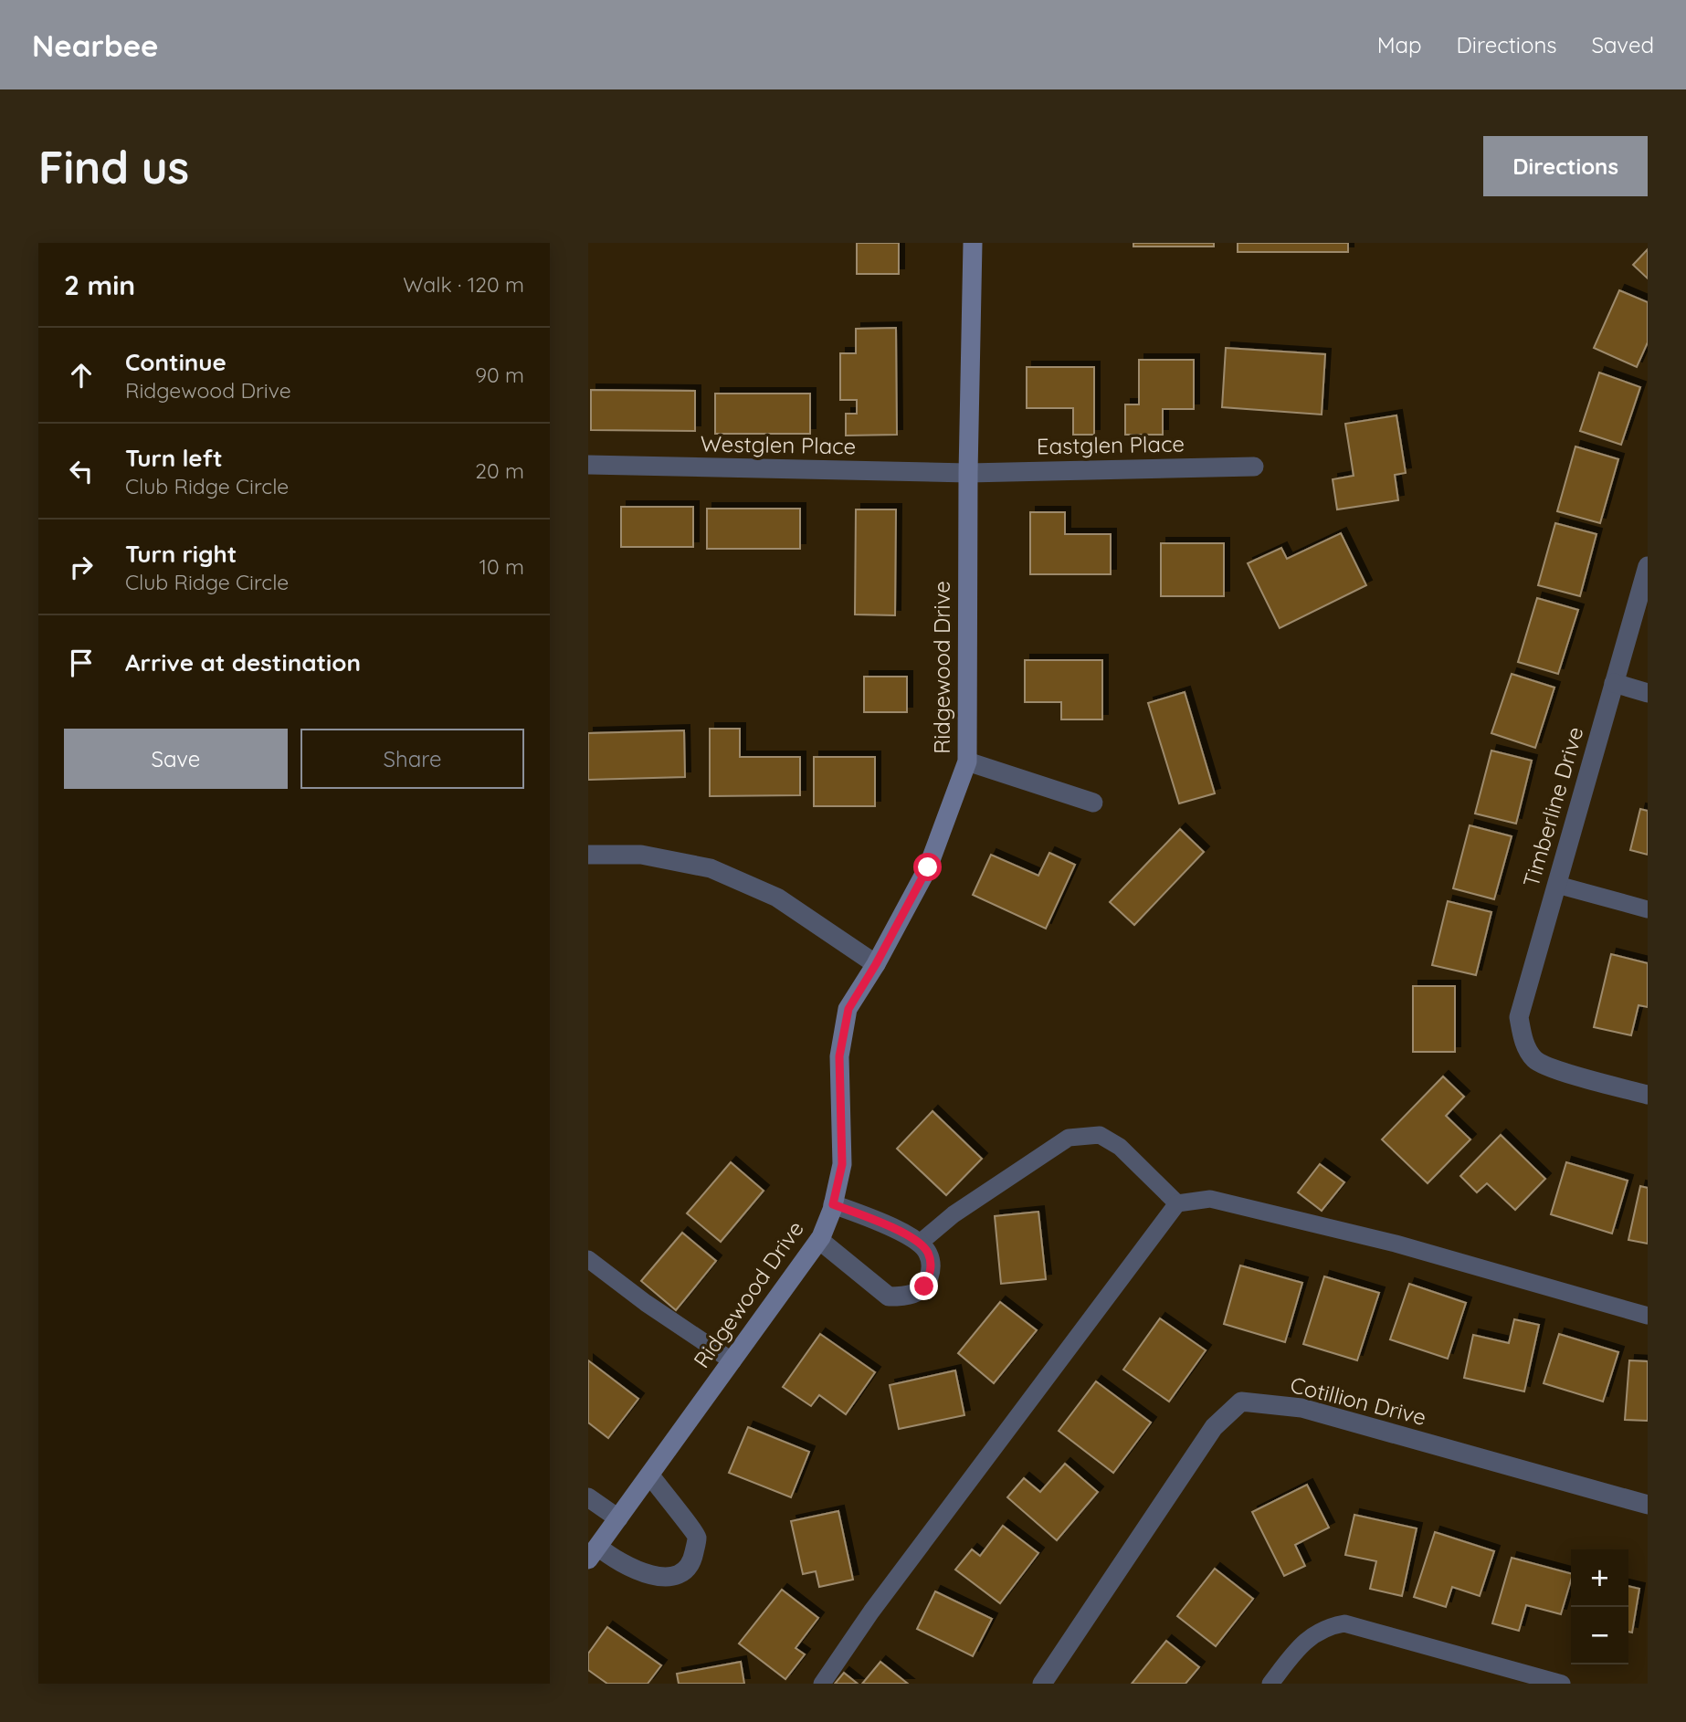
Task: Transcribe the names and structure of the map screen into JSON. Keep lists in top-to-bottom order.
{
  "streets": {
    "street": [
      "Westglen Place",
      "Eastglen Place",
      "Ridgewood Drive",
      "Timberline Drive",
      "Cotillion Drive"
    ]
  },
  "crossings": [
    ["Westglen Place", "Eastglen Place"],
    ["Westglen Place", "Ridgewood Drive"],
    ["Eastglen Place", "Ridgewood Drive"]
  ],
  "page": {
    "header": "Nearbee",
    "nav": ["Map", "Directions", "Saved"],
    "buttons": [
      "Directions",
      ["Save", "Share"]
    ],
    "title": "Find us",
    "heading": ["2 min", "Walk · 120 m"],
    "list": [
      ["Continue", "Ridgewood Drive", "90 m"],
      ["Turn left", "Club Ridge Circle", "20 m"],
      ["Turn right", "Club Ridge Circle", "10 m"],
      "Arrive at destination"
    ],
    "map_buttons": ["+", "−"]
  }
}
